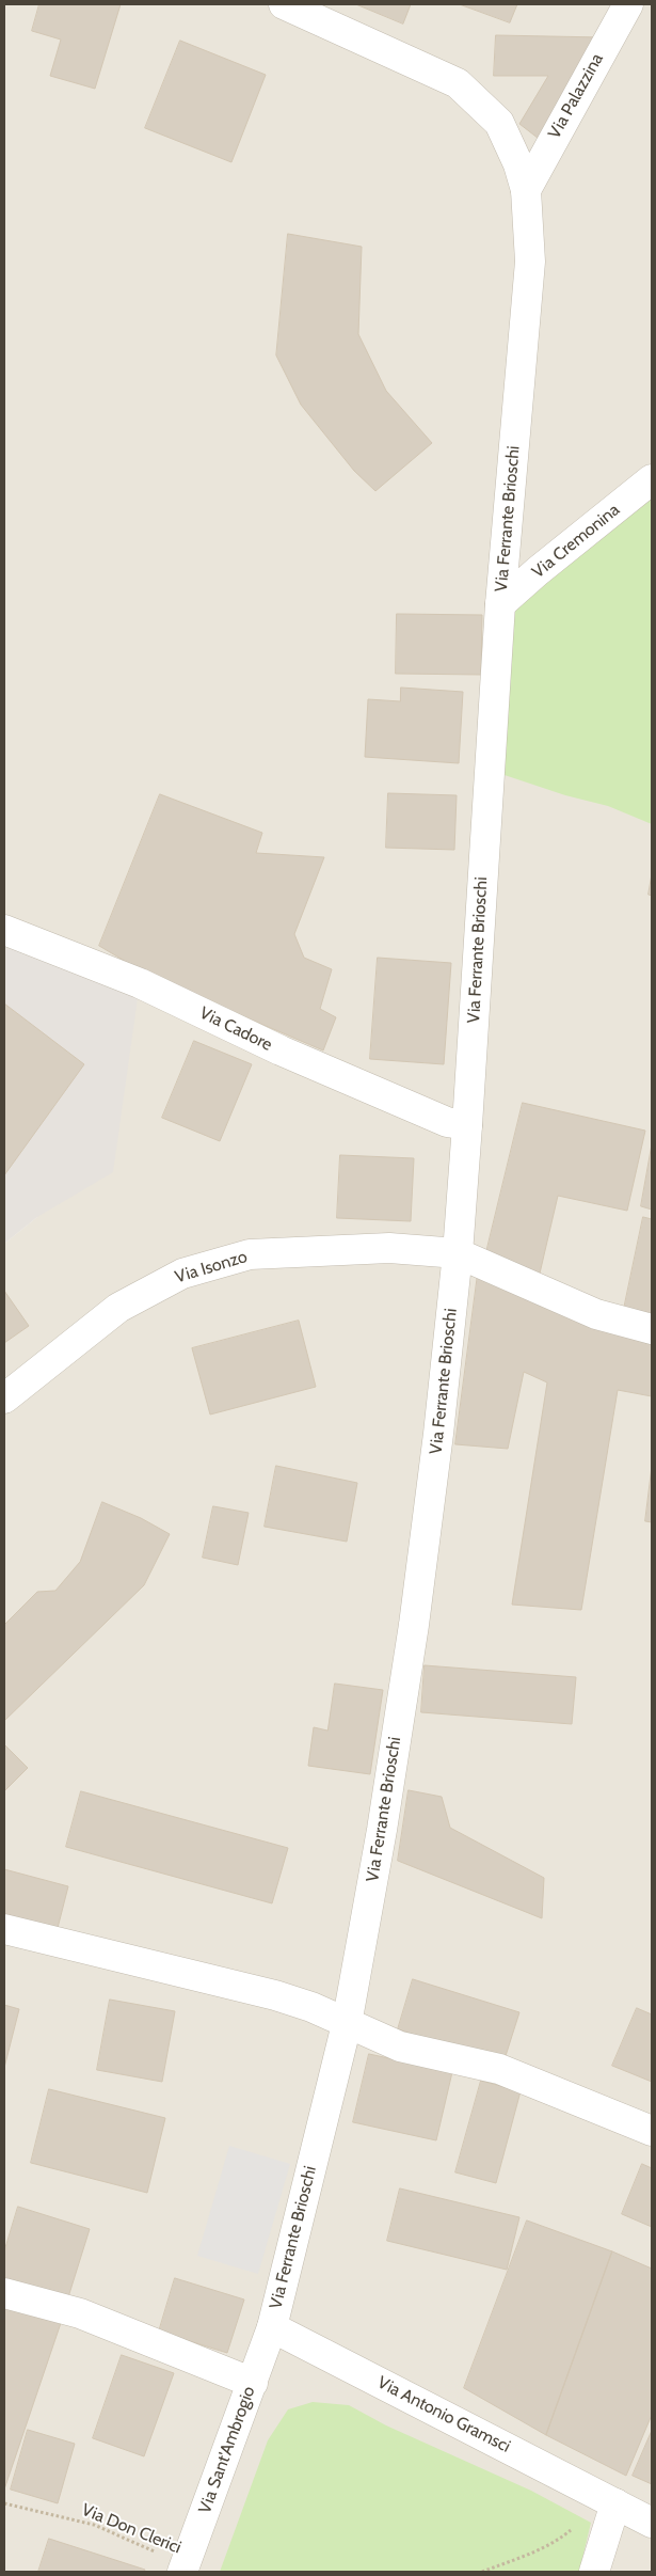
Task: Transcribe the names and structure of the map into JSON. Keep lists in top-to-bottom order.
{
  "streets": {
    "street": [
      "Via Palazzina",
      "Via Ferrante Brioschi",
      "Via Cremonina",
      "Via Cadore",
      "Via Isonzo",
      "Via Antonio Gramsci",
      "Via Sant'Ambrogio"
    ],
    "path": ["Via Don Clerici"]
  },
  "crossings": [
    ["Via Palazzina", "Via Ferrante Brioschi"],
    ["Via Ferrante Brioschi", "Via Cremonina"],
    ["Via Ferrante Brioschi", "Via Cadore"],
    ["Via Ferrante Brioschi", "Via Isonzo"],
    ["Via Ferrante Brioschi", "Via Antonio Gramsci"],
    ["Via Ferrante Brioschi", "Via Sant'Ambrogio"],
    ["Via Antonio Gramsci", "Via Sant'Ambrogio"],
    ["Via Sant'Ambrogio", "Via Don Clerici"]
  ]
}
